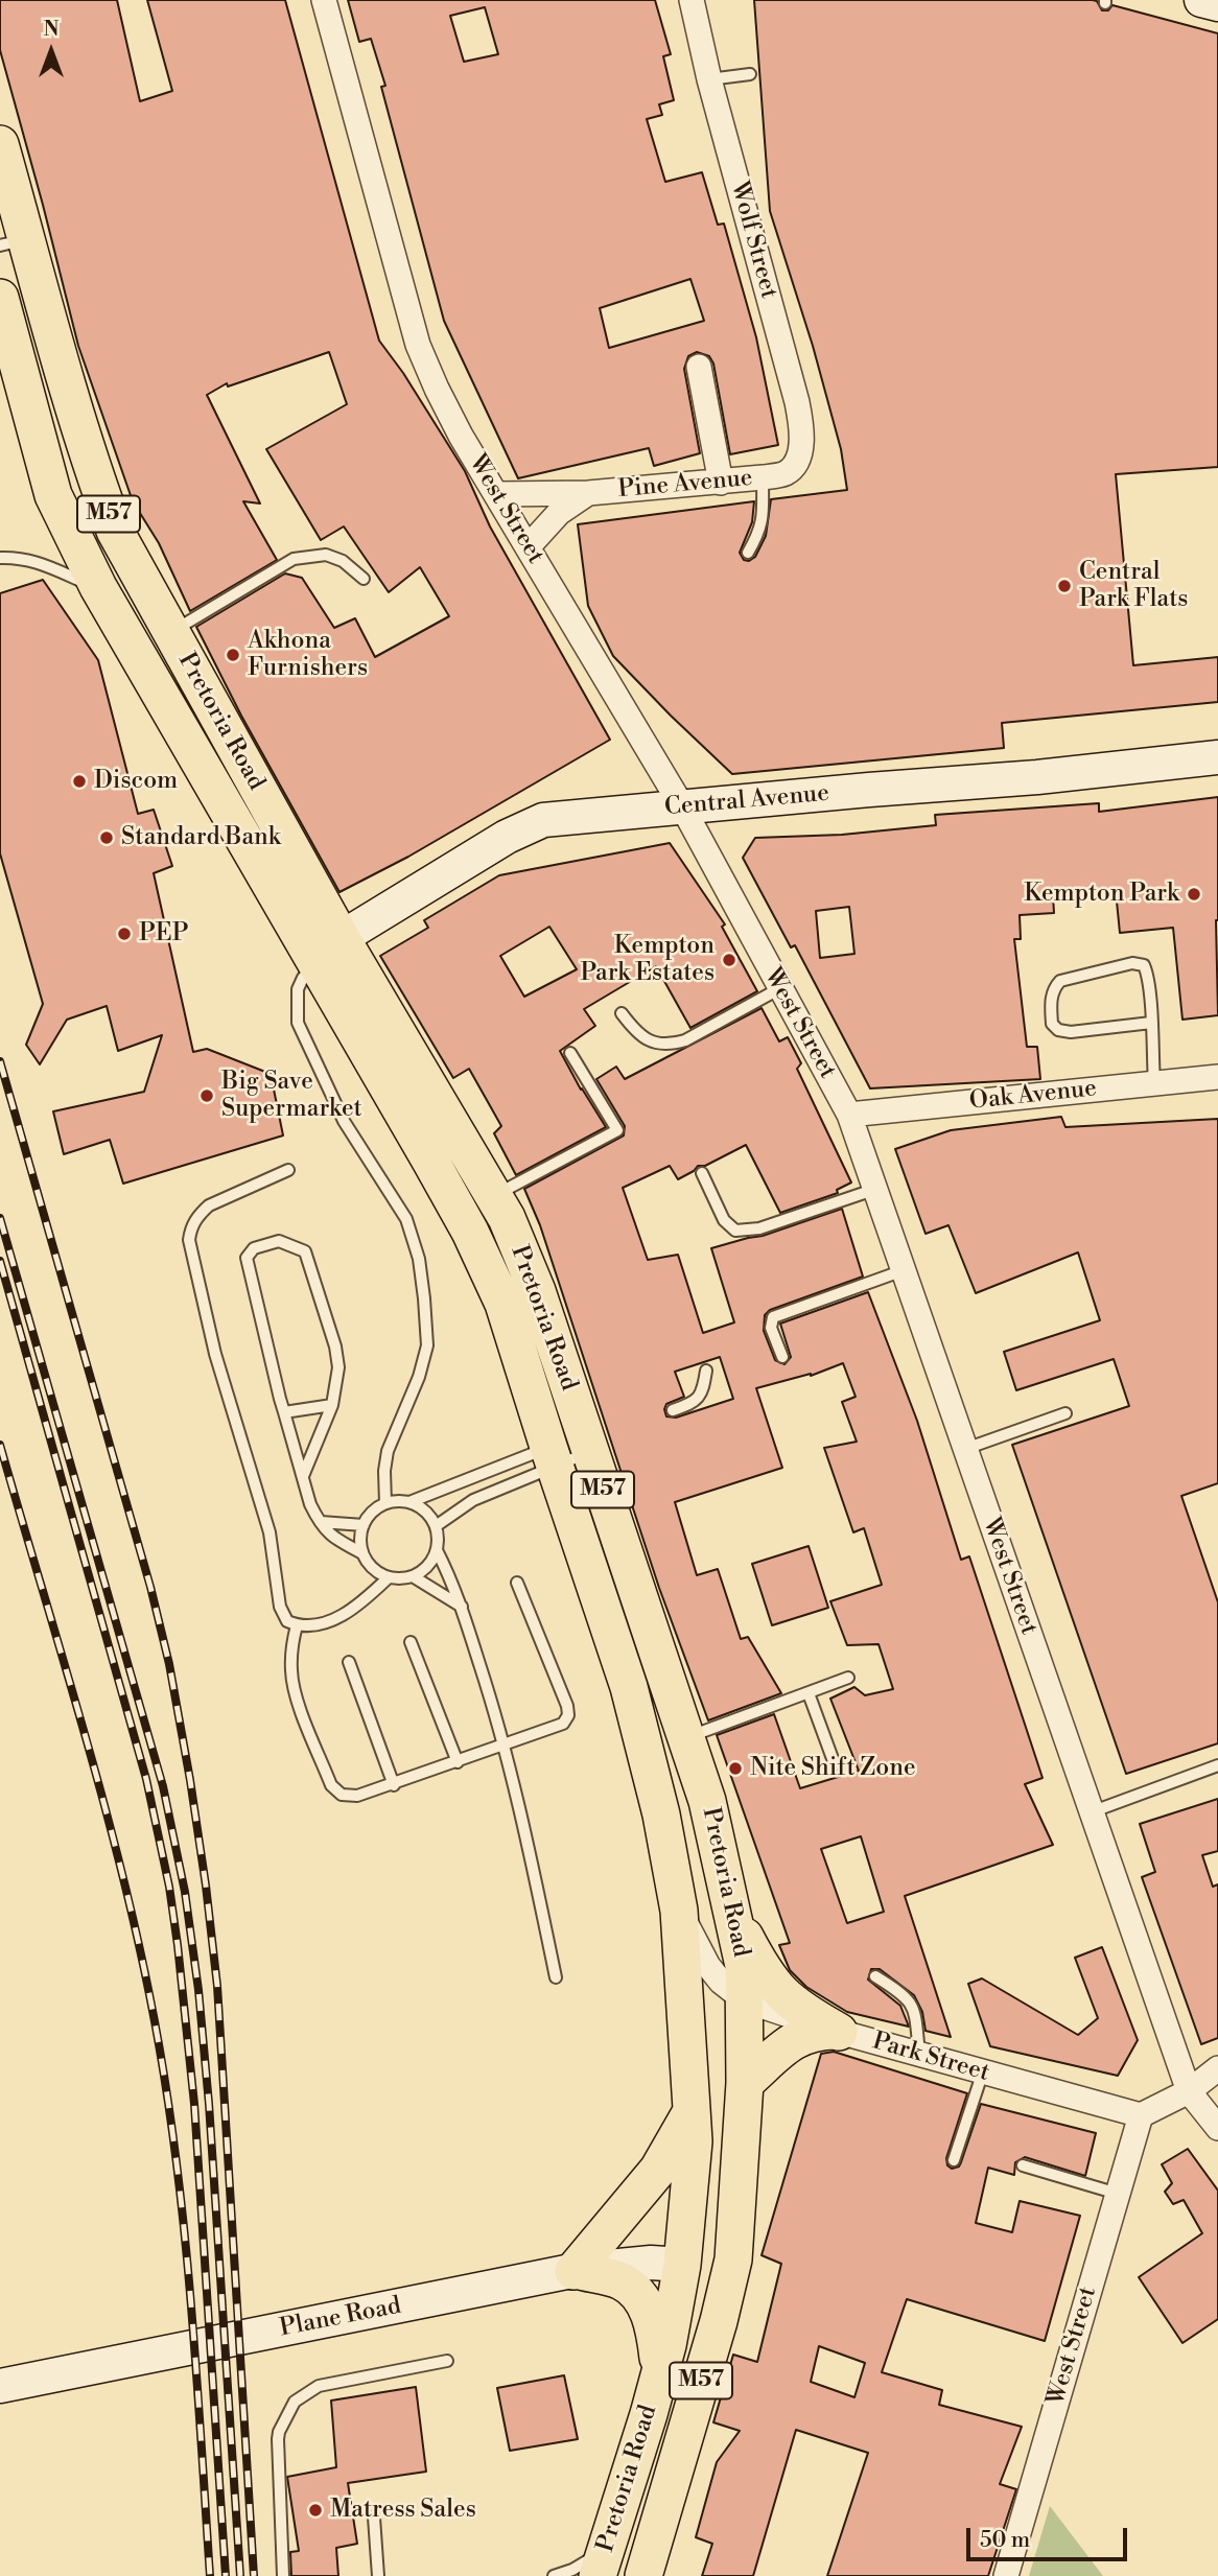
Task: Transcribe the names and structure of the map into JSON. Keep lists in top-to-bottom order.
{
  "streets": {
    "main road": [
      "M57",
      "Pretoria Road",
      "Central Avenue",
      "Plane Road"
    ],
    "street": [
      "Wolf Street",
      "Pine Avenue",
      "West Street",
      "Oak Avenue",
      "Park Street"
    ]
  },
  "crossings": [
    ["Wolf Street", "Pine Avenue"],
    ["Pine Avenue", "West Street"],
    ["West Street", "Central Avenue"],
    ["West Street", "Oak Avenue"],
    ["West Street", "Park Street"],
    ["Pretoria Road", "Central Avenue"],
    ["Pretoria Road", "Park Street"],
    ["Pretoria Road", "Plane Road"]
  ],
  "places": [
    "Central Park Flats",
    "Akhona Furnishers",
    "Discom",
    "Standard Bank",
    "Kempton Park",
    "PEP",
    "Kempton Park Estates",
    "Big Save Supermarket",
    "Nite Shift Zone",
    "Matress Sales"
  ],
  "scale_bar": "50 m",
  "north": "top"
}
